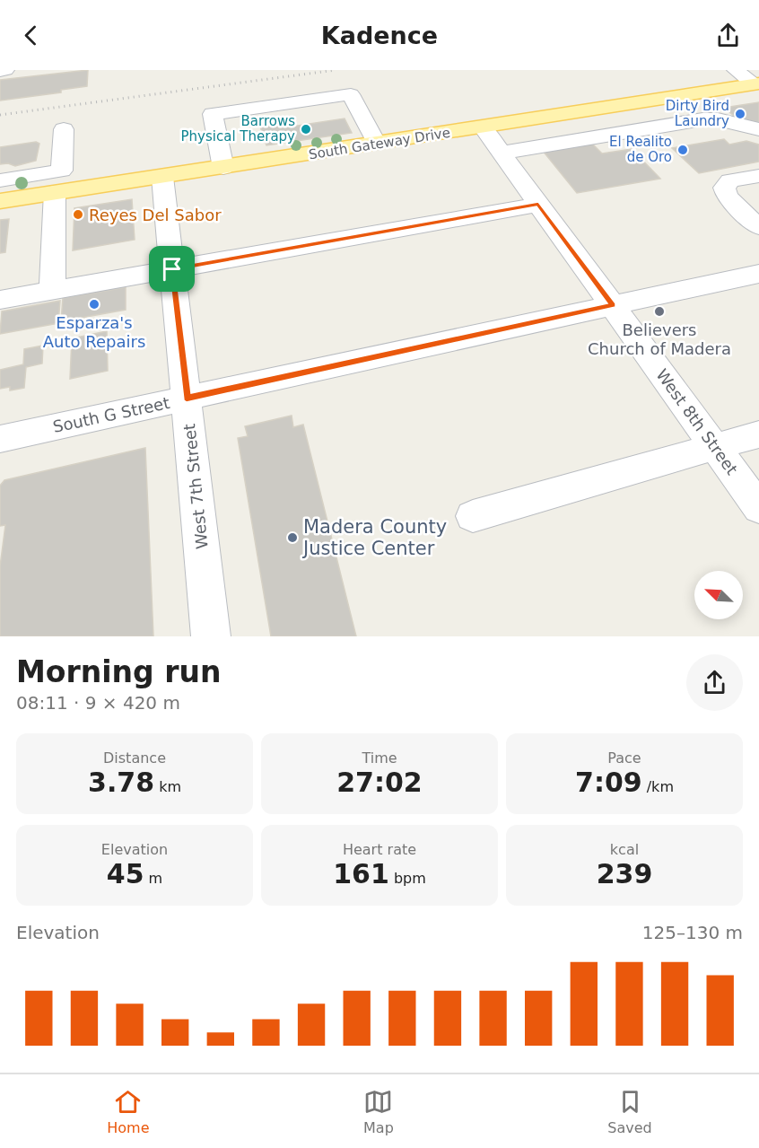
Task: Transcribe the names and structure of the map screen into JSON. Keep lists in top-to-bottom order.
{
  "streets": {
    "main road": ["South Gateway Drive"],
    "street": ["South G Street", "West 8th Street", "West 7th Street"]
  },
  "crossings": [
    ["South Gateway Drive", "West 8th Street"],
    ["South Gateway Drive", "West 7th Street"],
    ["South G Street", "West 8th Street"],
    ["South G Street", "West 7th Street"]
  ],
  "places": [
    "Dirty Bird Laundry",
    "Barrows Physical Therapy",
    "El Realito de Oro",
    "Reyes Del Sabor",
    "Esparza's Auto Repairs",
    "Believers Church of Madera",
    "Madera County Justice Center"
  ],
  "north": "top left",
  "page": {
    "header": "Kadence",
    "heading": ["Morning run", "08:11 · 9 × 420 m"],
    "stats": [
      ["Distance", "3.78 km"],
      ["Time", "27:02"],
      ["Pace", "7:09 /km"],
      ["Elevation", "45 m"],
      ["Heart rate", "161 bpm"],
      ["kcal", "239"]
    ],
    "chart": ["Elevation", "125–130 m"],
    "tabs": ["Home", "Map", "Saved"]
  }
}
